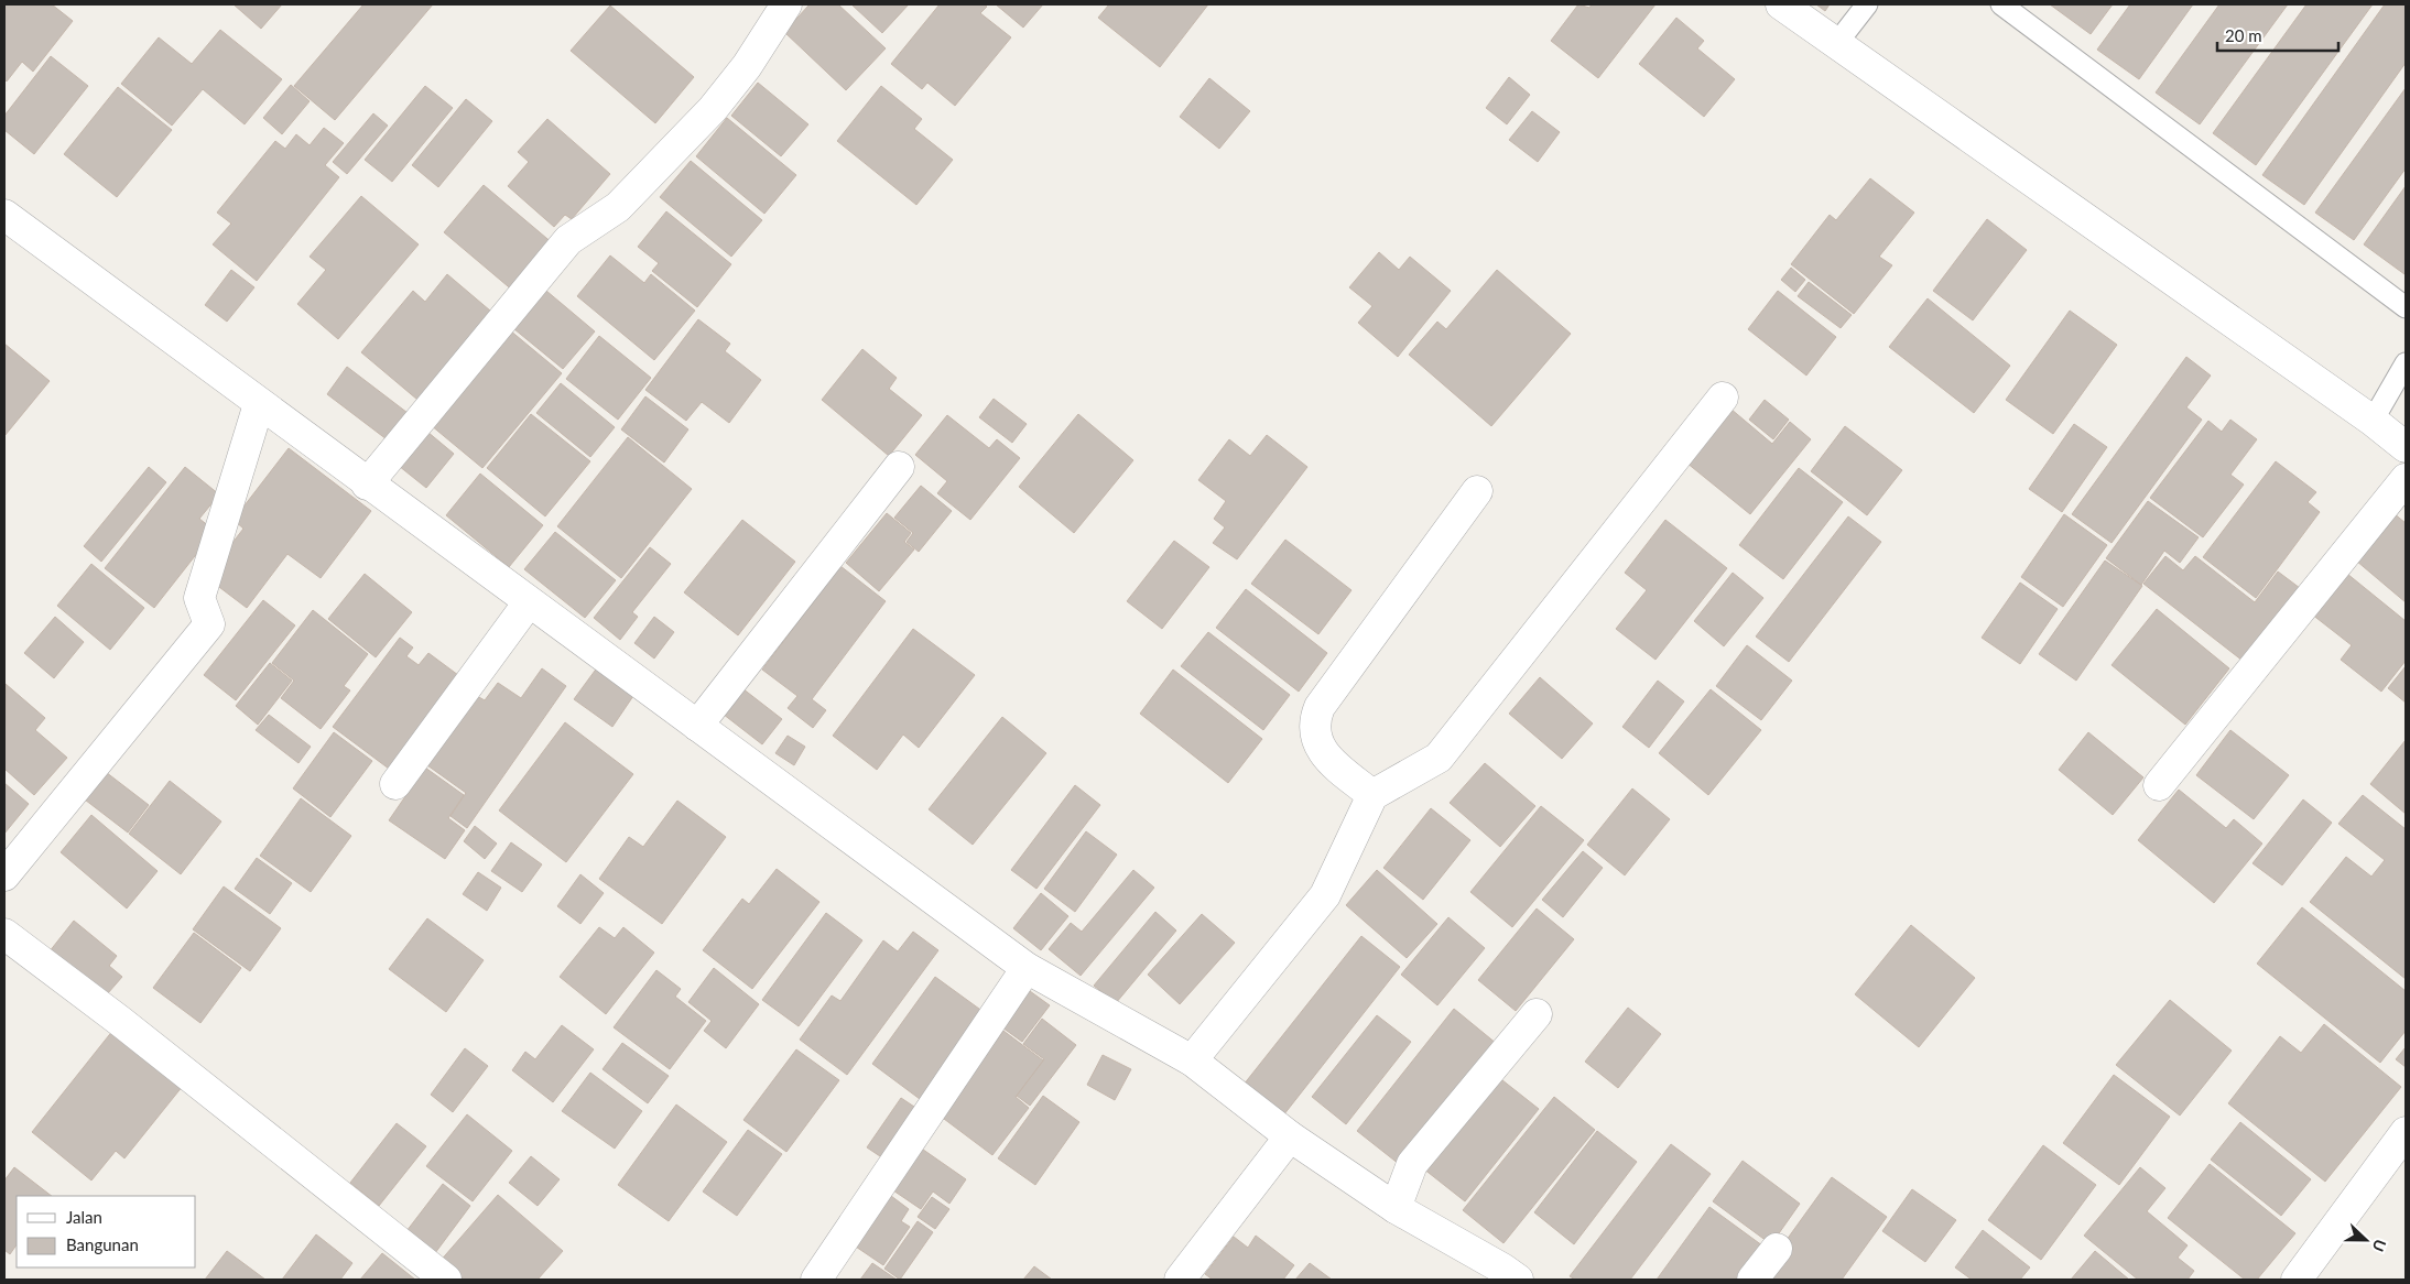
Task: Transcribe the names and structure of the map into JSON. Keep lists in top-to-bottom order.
{
  "legend": ["Jalan", "Bangunan"],
  "scale_bar": "20 m",
  "north": "right"
}
